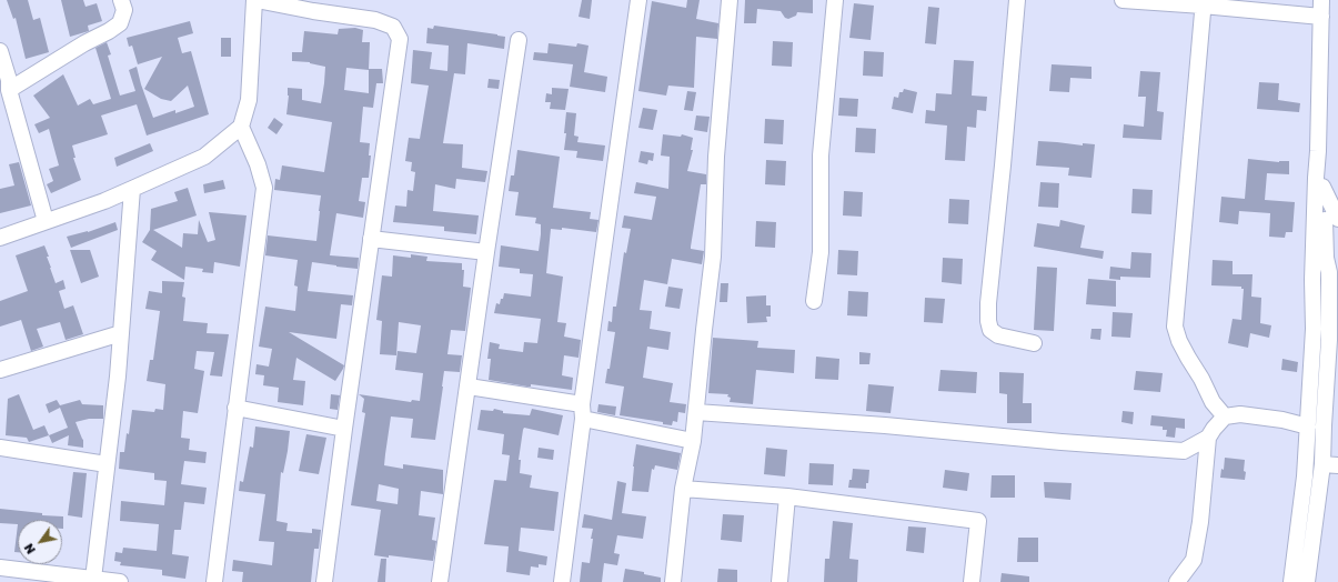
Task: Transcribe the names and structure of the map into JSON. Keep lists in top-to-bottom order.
{
  "north": "bottom left"
}
